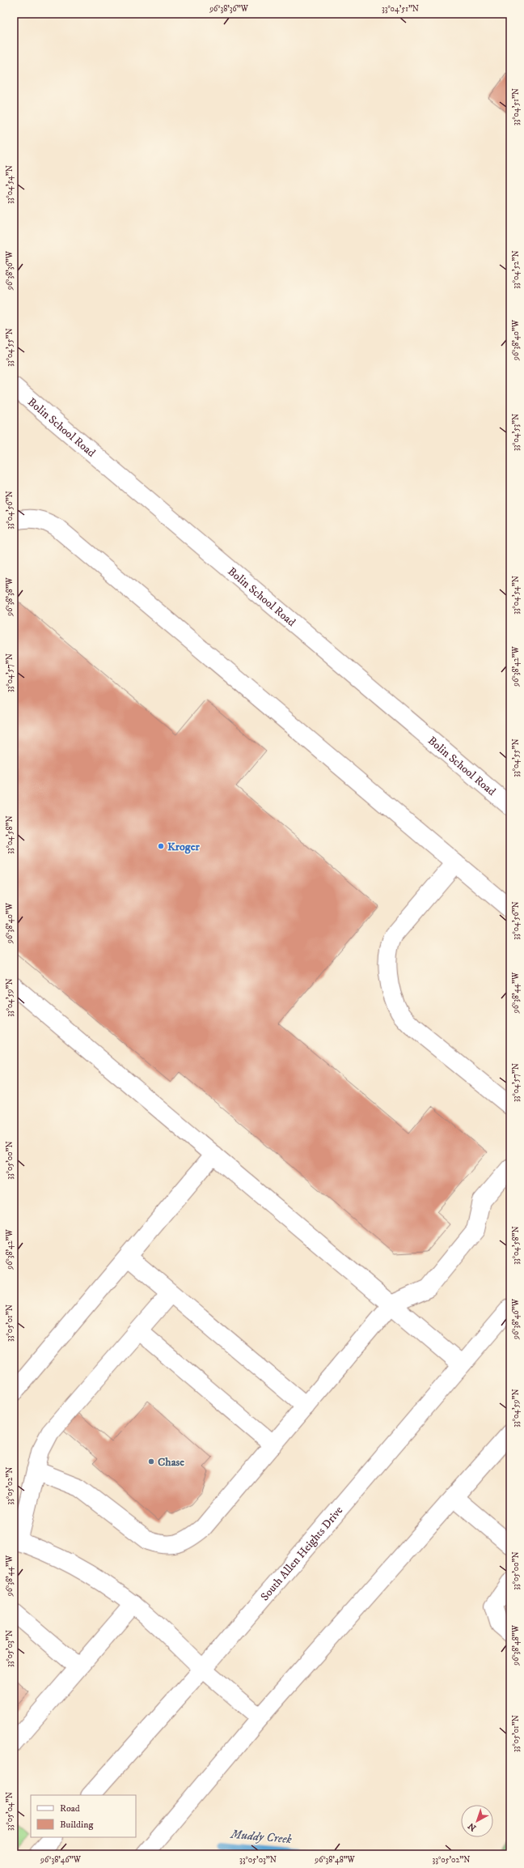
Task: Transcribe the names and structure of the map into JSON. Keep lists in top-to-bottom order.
{
  "streets": {
    "main road": ["Bolin School Road", "South Allen Heights Drive"]
  },
  "water": ["Muddy Creek"],
  "places": ["Kroger", "Chase"],
  "legend": ["Road", "Building"],
  "north": "bottom left",
  "coordinates": [
    "96°38'36\"W",
    "33°04'51\"N",
    "33°04'54\"N",
    "33°04'52\"N",
    "96°38'40\"W",
    "33°04'55\"N",
    "33°04'53\"N",
    "33°04'56\"N",
    "96°38'38\"W",
    "96°38'42\"W",
    "33°04'57\"N",
    "33°04'58\"N",
    "96°38'44\"W",
    "33°04'59\"N",
    "33°05'00\"N",
    "96°38'46\"W",
    "33°05'01\"N",
    "33°05'02\"N",
    "96°38'48\"W",
    "33°05'03\"N",
    "33°05'04\"N"
  ]
}
